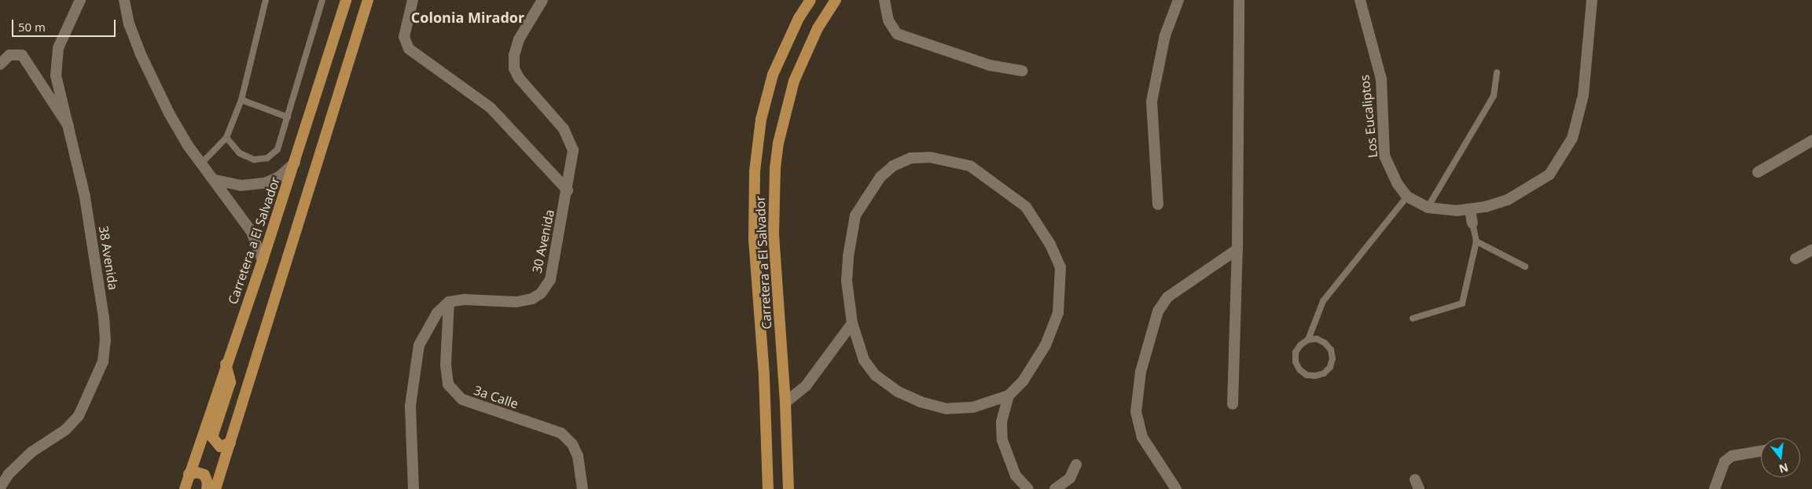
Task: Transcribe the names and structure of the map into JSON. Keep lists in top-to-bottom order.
{
  "streets": {
    "highway": ["Carretera a El Salvador"],
    "street": [
      "Los Eucaliptos",
      "30 Avenida",
      "38 Avenida",
      "3a Calle"
    ]
  },
  "crossings": [
    ["30 Avenida", "3a Calle"]
  ],
  "districts": ["Colonia Mirador"],
  "scale_bar": "50 m",
  "north": "bottom"
}
